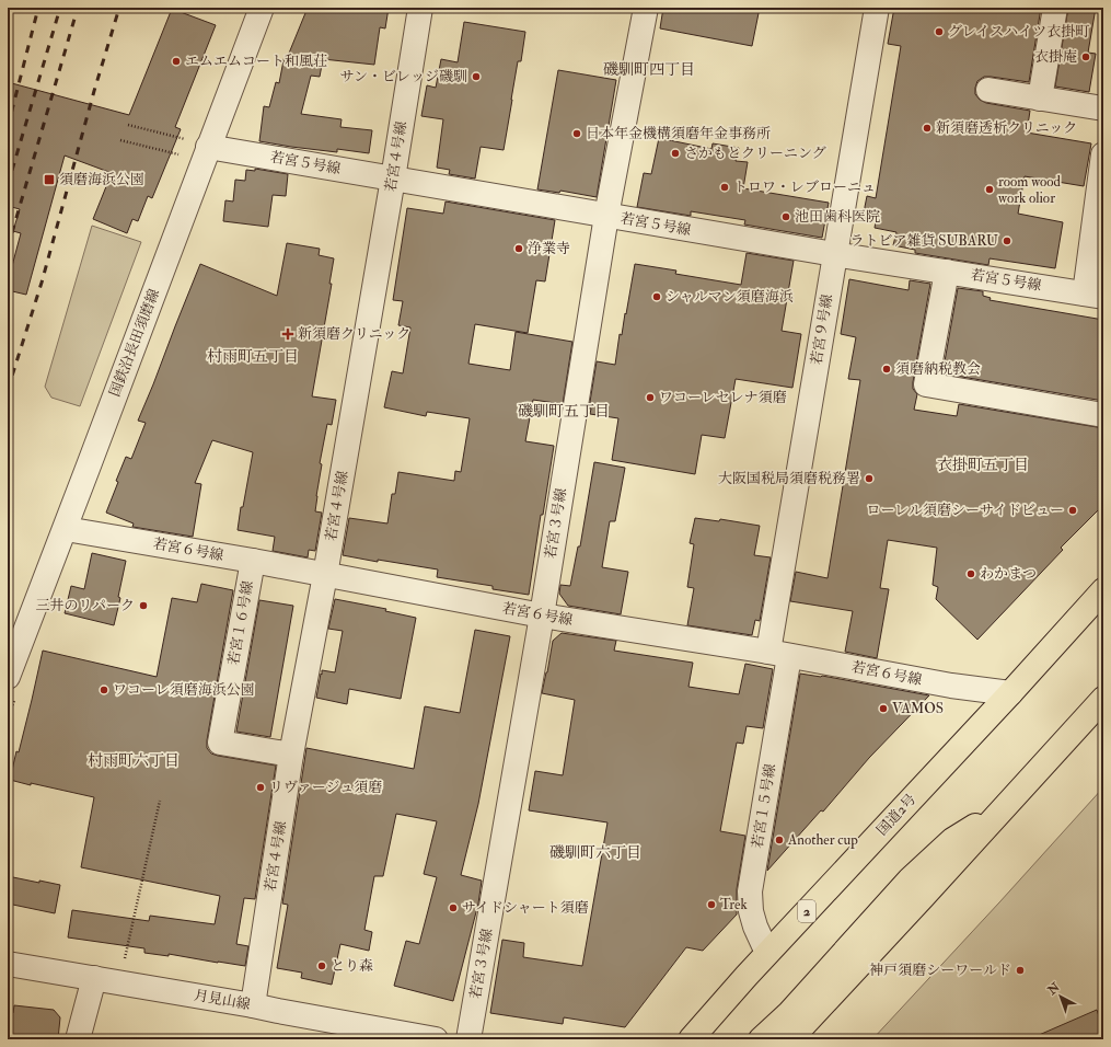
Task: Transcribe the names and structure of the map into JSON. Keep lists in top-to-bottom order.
{
  "streets": {
    "highway": ["国道2号", "2"],
    "street": [
      "若宮４号線",
      "若宮５号線",
      "若宮９号線",
      "国鉄沿長田須磨線",
      "若宮３号線",
      "若宮６号線",
      "若宮１６号線",
      "若宮１５号線",
      "月見山線"
    ]
  },
  "crossings": [
    ["若宮４号線", "若宮５号線"],
    ["若宮４号線", "若宮６号線"],
    ["若宮４号線", "若宮１６号線"],
    ["若宮４号線", "月見山線"],
    ["若宮５号線", "若宮９号線"],
    ["若宮５号線", "国鉄沿長田須磨線"],
    ["若宮５号線", "若宮３号線"],
    ["若宮９号線", "若宮６号線"],
    ["若宮９号線", "若宮１５号線"],
    ["国鉄沿長田須磨線", "若宮６号線"],
    ["若宮３号線", "若宮６号線"],
    ["若宮６号線", "若宮１６号線"],
    ["若宮６号線", "若宮１５号線"],
    ["若宮６号線", "国道2号"],
    ["若宮１５号線", "国道2号"]
  ],
  "districts": [
    "磯馴町四丁目",
    "村雨町五丁目",
    "磯馴町五丁目",
    "衣掛町五丁目",
    "村雨町六丁目",
    "磯馴町六丁目"
  ],
  "places": {
    "other": [
      "グレイスハイツ衣掛町",
      "衣掛庵",
      "エムエムコート和風荘",
      "サン・ビレッジ磯馴",
      "新須磨透析クリニック",
      "日本年金機構須磨年金事務所",
      "さかもとクリーニング",
      "トロワ・レブローニュ",
      "room wood work olior",
      "池田歯科医院",
      "ラトビア雑貨 SUBARU",
      "浄業寺",
      "シャルマン須磨海浜",
      "須磨納税教会",
      "ワコーレセレナ須磨",
      "大阪国税局須磨税務署",
      "ローレル須磨シーサイドビュー",
      "わかまつ",
      "三井のリパーク",
      "ワコーレ須磨海浜公園",
      "VAMOS",
      "リヴァージュ須磨",
      "Another cup",
      "Trek",
      "サイドシャート須磨",
      "とり森",
      "神戸須磨シーワールド"
    ],
    "transit": ["須磨海浜公園"],
    "health": ["新須磨クリニック"]
  },
  "north": "top left"
}
